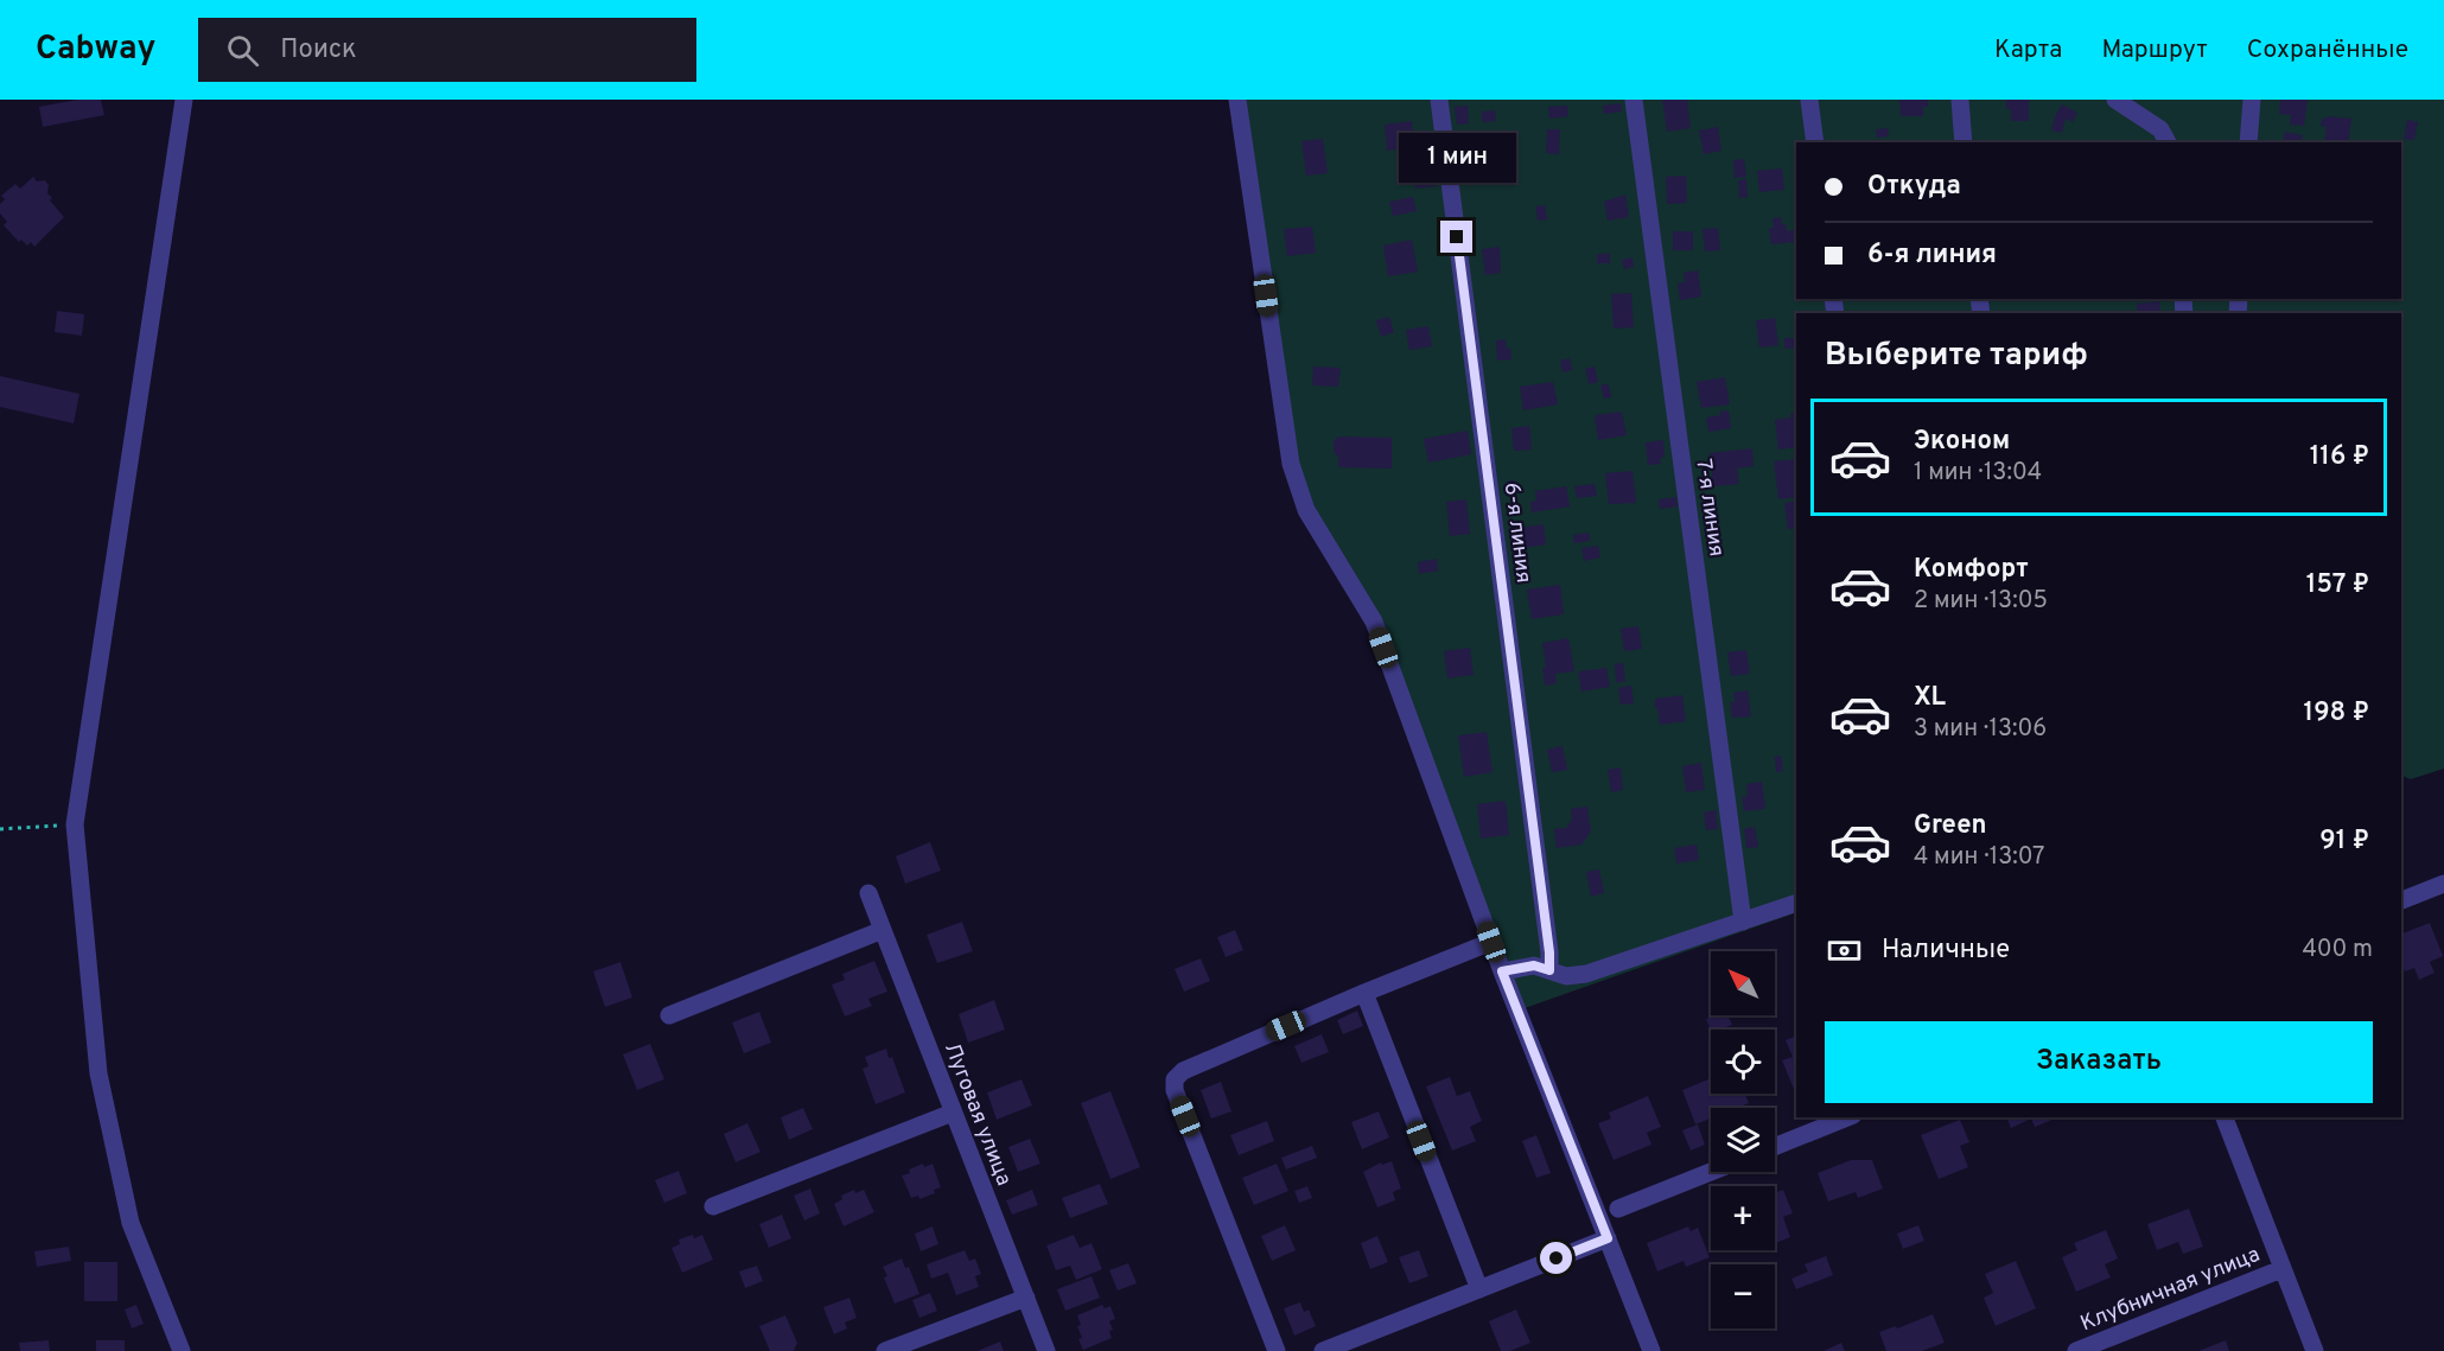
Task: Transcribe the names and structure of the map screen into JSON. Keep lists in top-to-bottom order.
{
  "streets": {
    "street": [
      "7-я линия",
      "6-я линия",
      "Луговая улица",
      "Клубничная улица"
    ]
  },
  "north": "top left",
  "page": {
    "header": "Cabway",
    "search": "Поиск",
    "nav": ["Карта", "Маршрут", "Сохранённые"],
    "bubble": "1 мин",
    "banner": ["Откуда", "6-я линия"],
    "heading": "Выберите тариф",
    "list": [
      {
        "name": "Эконом",
        "note": "1 мин · 13:04",
        "value": "116 ₽"
      },
      {
        "name": "Комфорт",
        "note": "2 мин · 13:05",
        "value": "157 ₽"
      },
      {
        "name": "XL",
        "note": "3 мин · 13:06",
        "value": "198 ₽"
      },
      {
        "name": "Green",
        "note": "4 мин · 13:07",
        "value": "91 ₽"
      }
    ],
    "pay": ["Наличные", "400 m"],
    "map_buttons": ["+", "−"],
    "buttons": "Заказать"
  }
}
